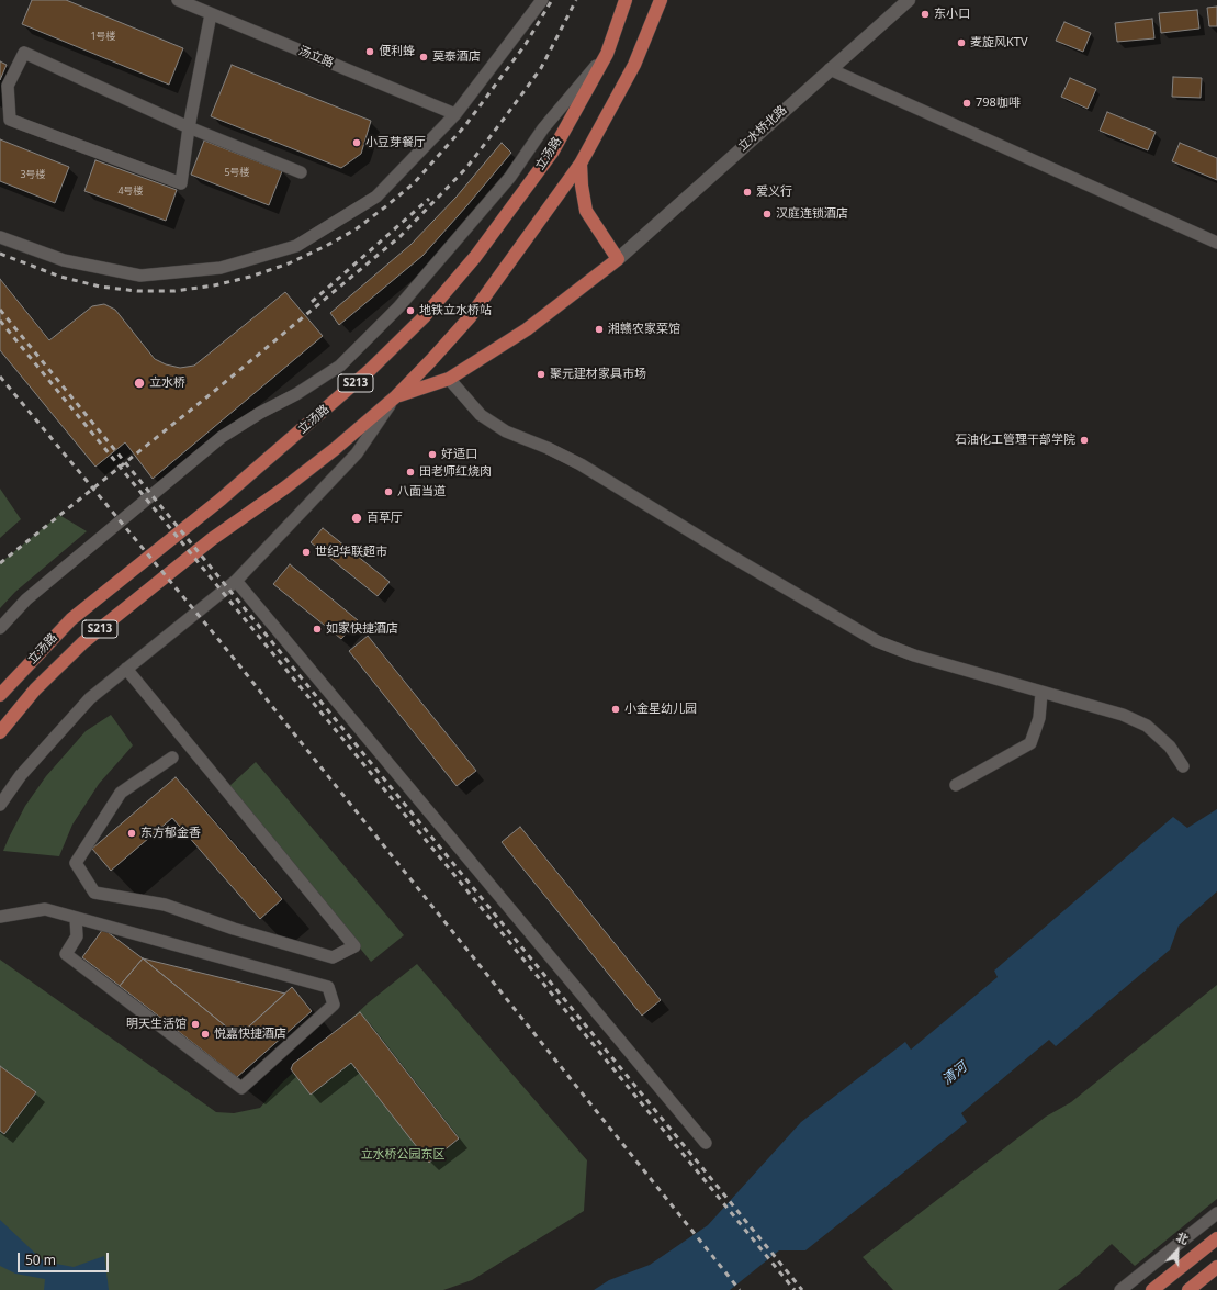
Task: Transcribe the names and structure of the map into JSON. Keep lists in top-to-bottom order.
{
  "streets": {
    "main road": ["立汤路", "S213"],
    "street": ["汤立路", "立水桥北路"]
  },
  "water": ["清河"],
  "parks": ["立水桥公园东区"],
  "places": [
    "东小口",
    "麦旋风KTV",
    "便利蜂",
    "莫泰酒店",
    "798咖啡",
    "小豆芽餐厅",
    "爱义行",
    "汉庭连锁酒店",
    "地铁立水桥站",
    "湘赣农家菜馆",
    "聚元建材家具市场",
    "立水桥",
    "石油化工管理干部学院",
    "好适口",
    "田老师红烧肉",
    "八面当道",
    "百草厅",
    "世纪华联超市",
    "如家快捷酒店",
    "小金星幼儿园",
    "东方郁金香",
    "明天生活馆",
    "悦嘉快捷酒店"
  ],
  "house_numbers": [
    "1号楼",
    "5号楼",
    "3号楼",
    "4号楼"
  ],
  "scale_bar": "50 m",
  "north": "top"
}
